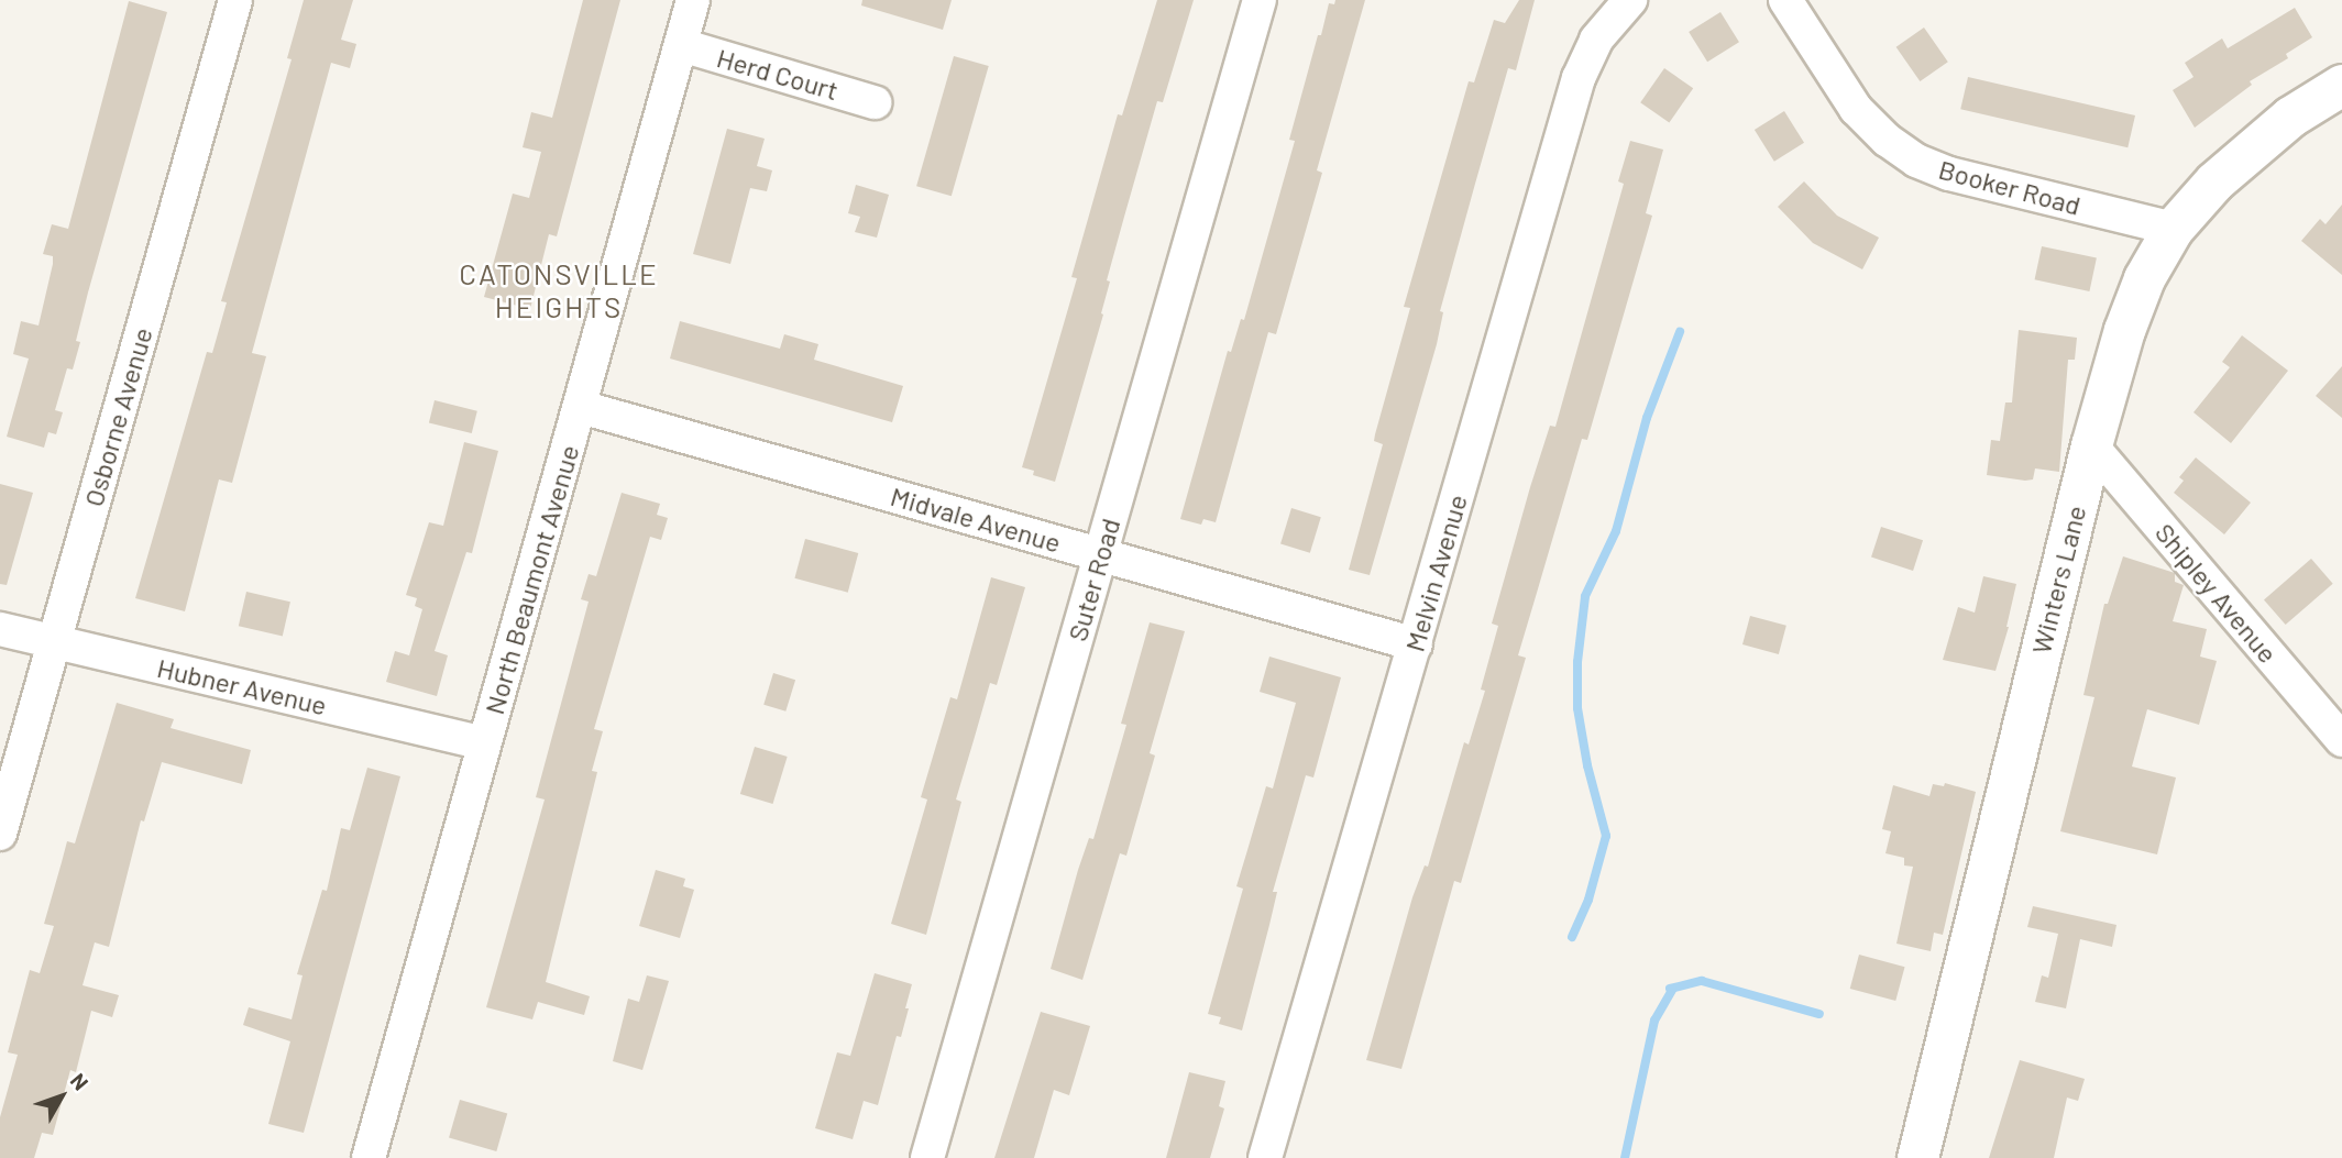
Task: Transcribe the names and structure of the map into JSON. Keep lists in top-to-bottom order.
{
  "streets": {
    "street": [
      "Herd Court",
      "Booker Road",
      "Osborne Avenue",
      "Midvale Avenue",
      "Melvin Avenue",
      "North Beaumont Avenue",
      "Suter Road",
      "Winters Lane",
      "Shipley Avenue",
      "Hubner Avenue"
    ]
  },
  "crossings": [
    ["Herd Court", "North Beaumont Avenue"],
    ["Booker Road", "Winters Lane"],
    ["Osborne Avenue", "Hubner Avenue"],
    ["Midvale Avenue", "Melvin Avenue"],
    ["Midvale Avenue", "North Beaumont Avenue"],
    ["Midvale Avenue", "Suter Road"],
    ["North Beaumont Avenue", "Hubner Avenue"],
    ["Winters Lane", "Shipley Avenue"]
  ],
  "districts": ["CATONSVILLE HEIGHTS"],
  "north": "top right"
}
